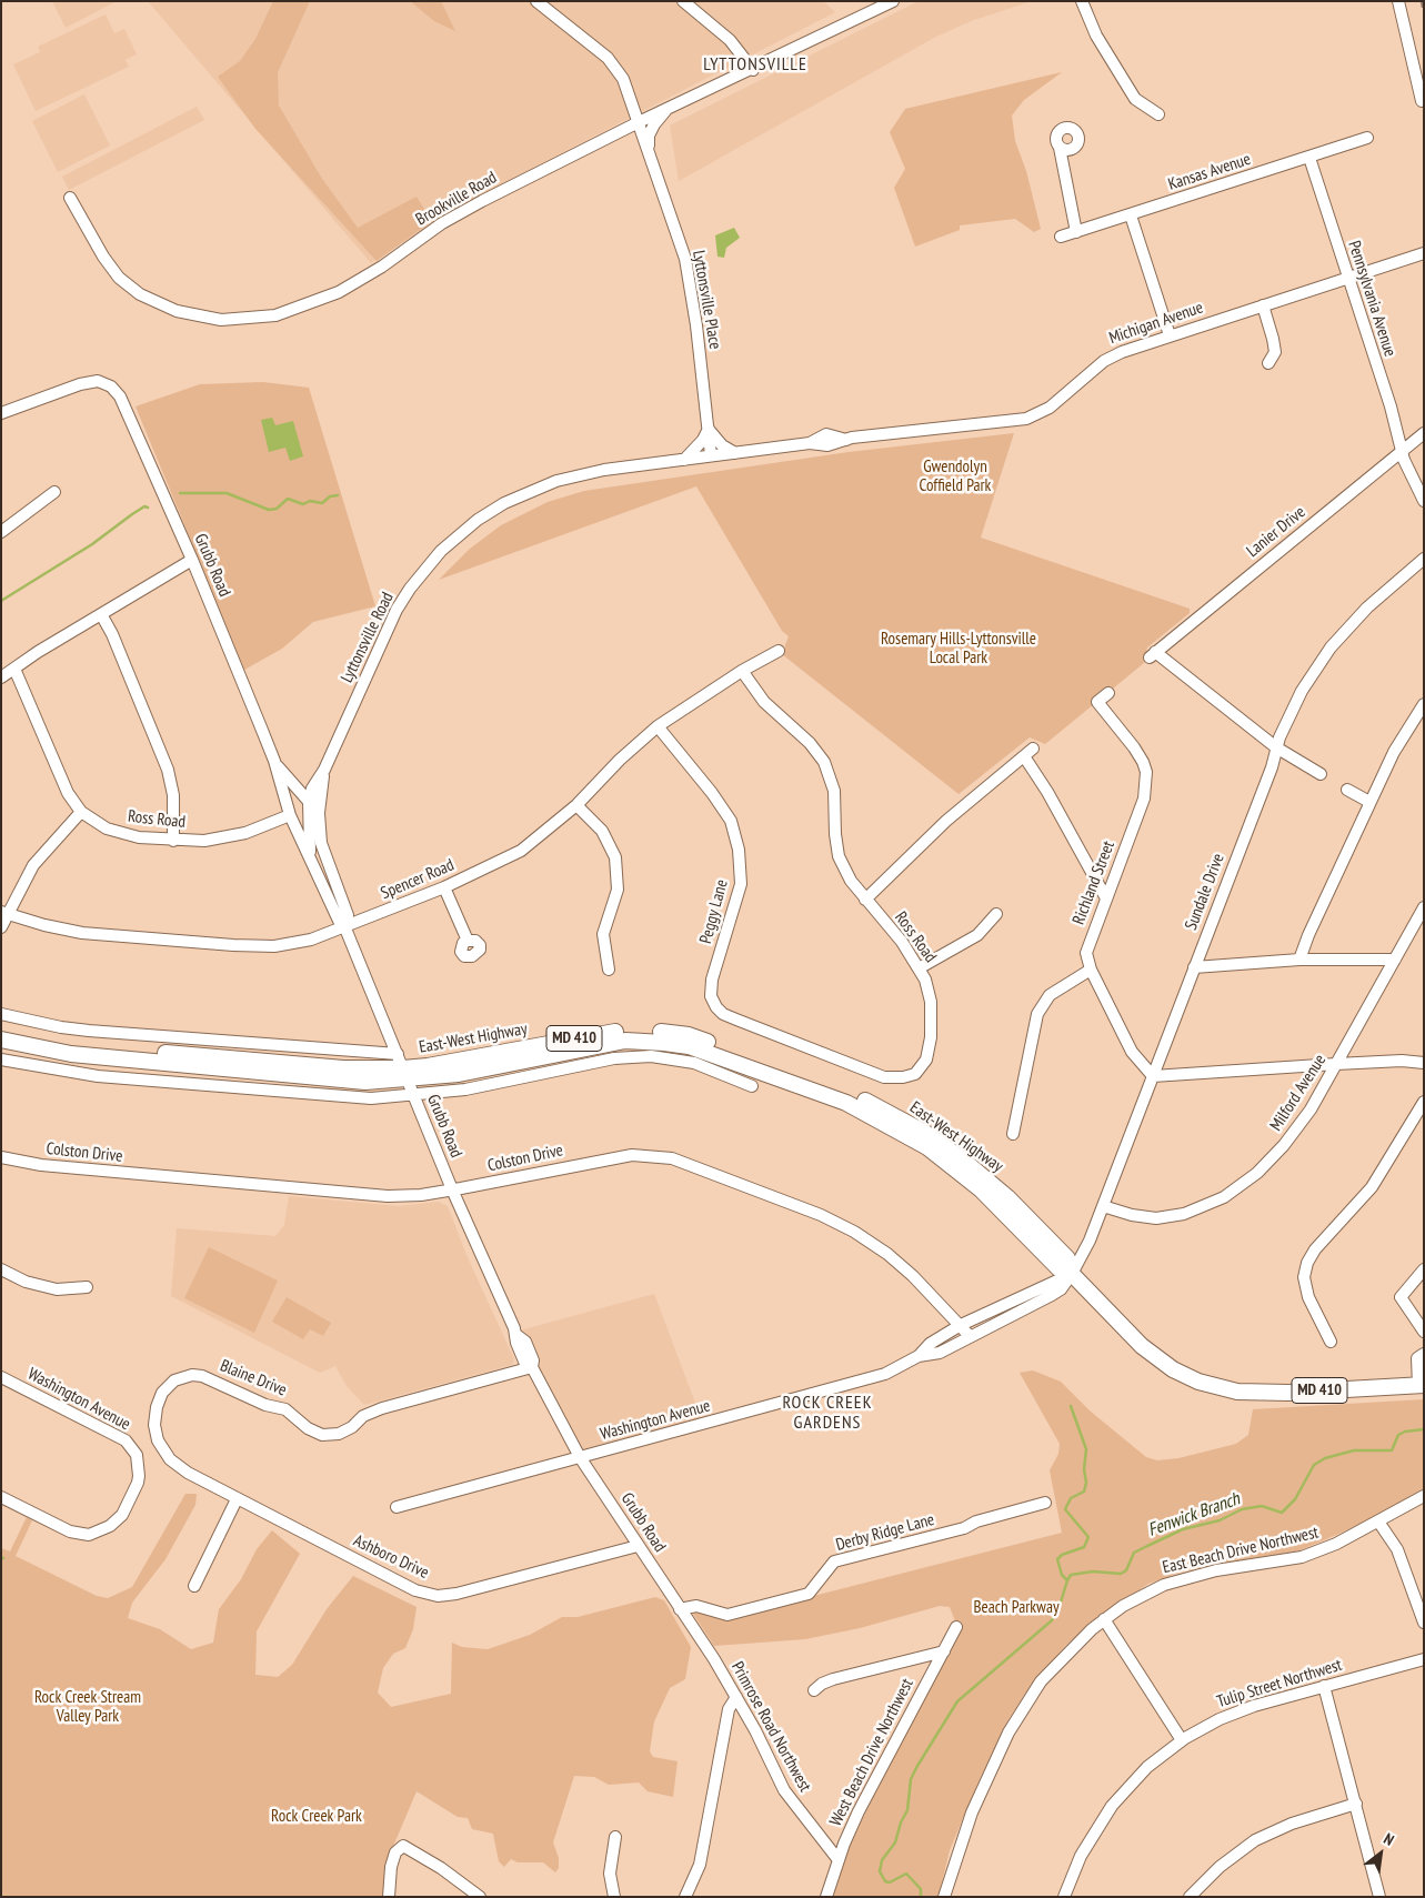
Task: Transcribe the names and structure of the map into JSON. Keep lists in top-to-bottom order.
{
  "streets": {
    "main road": ["East-West Highway", "MD 410"],
    "street": [
      "Kansas Avenue",
      "Brookville Road",
      "Pennsylvania Avenue",
      "Lyttonsville Place",
      "Michigan Avenue",
      "Lanier Drive",
      "Grubb Road",
      "Lyttonsville Road",
      "Ross Road",
      "Spencer Road",
      "Richland Street",
      "Sundale Drive",
      "Peggy Lane",
      "Milford Avenue",
      "Colston Drive",
      "Blaine Drive",
      "Washington Avenue",
      "Derby Ridge Lane",
      "East Beach Drive Northwest",
      "Ashboro Drive",
      "Tulip Street Northwest",
      "Primrose Road Northwest",
      "West Beach Drive Northwest"
    ]
  },
  "crossings": [
    ["Kansas Avenue", "Pennsylvania Avenue"],
    ["Brookville Road", "Lyttonsville Place"],
    ["Pennsylvania Avenue", "Michigan Avenue"],
    ["Pennsylvania Avenue", "Lanier Drive"],
    ["Lyttonsville Place", "Michigan Avenue"],
    ["Lyttonsville Place", "Lyttonsville Road"],
    ["Michigan Avenue", "Lyttonsville Road"],
    ["Lanier Drive", "Sundale Drive"],
    ["Grubb Road", "Lyttonsville Road"],
    ["Grubb Road", "Ross Road"],
    ["Grubb Road", "Spencer Road"],
    ["Grubb Road", "East-West Highway"],
    ["Grubb Road", "Colston Drive"],
    ["Grubb Road", "Blaine Drive"],
    ["Grubb Road", "Washington Avenue"],
    ["Grubb Road", "Derby Ridge Lane"],
    ["Grubb Road", "Ashboro Drive"],
    ["Grubb Road", "Primrose Road Northwest"],
    ["Ross Road", "Spencer Road"],
    ["Ross Road", "Peggy Lane"],
    ["Spencer Road", "Peggy Lane"],
    ["Richland Street", "Sundale Drive"],
    ["Sundale Drive", "East-West Highway"],
    ["Sundale Drive", "Milford Avenue"],
    ["Sundale Drive", "Washington Avenue"],
    ["East-West Highway", "Washington Avenue"],
    ["Colston Drive", "Washington Avenue"],
    ["Blaine Drive", "Ashboro Drive"],
    ["Primrose Road Northwest", "West Beach Drive Northwest"]
  ],
  "districts": ["LYTTONSVILLE", "ROCK CREEK GARDENS"],
  "water": ["Fenwick Branch"],
  "parks": [
    "Gwendolyn Coffield Park",
    "Rosemary Hills-Lyttonsville Local Park",
    "Beach Parkway",
    "Rock Creek Stream Valley Park",
    "Rock Creek Park"
  ],
  "north": "top right"
}
